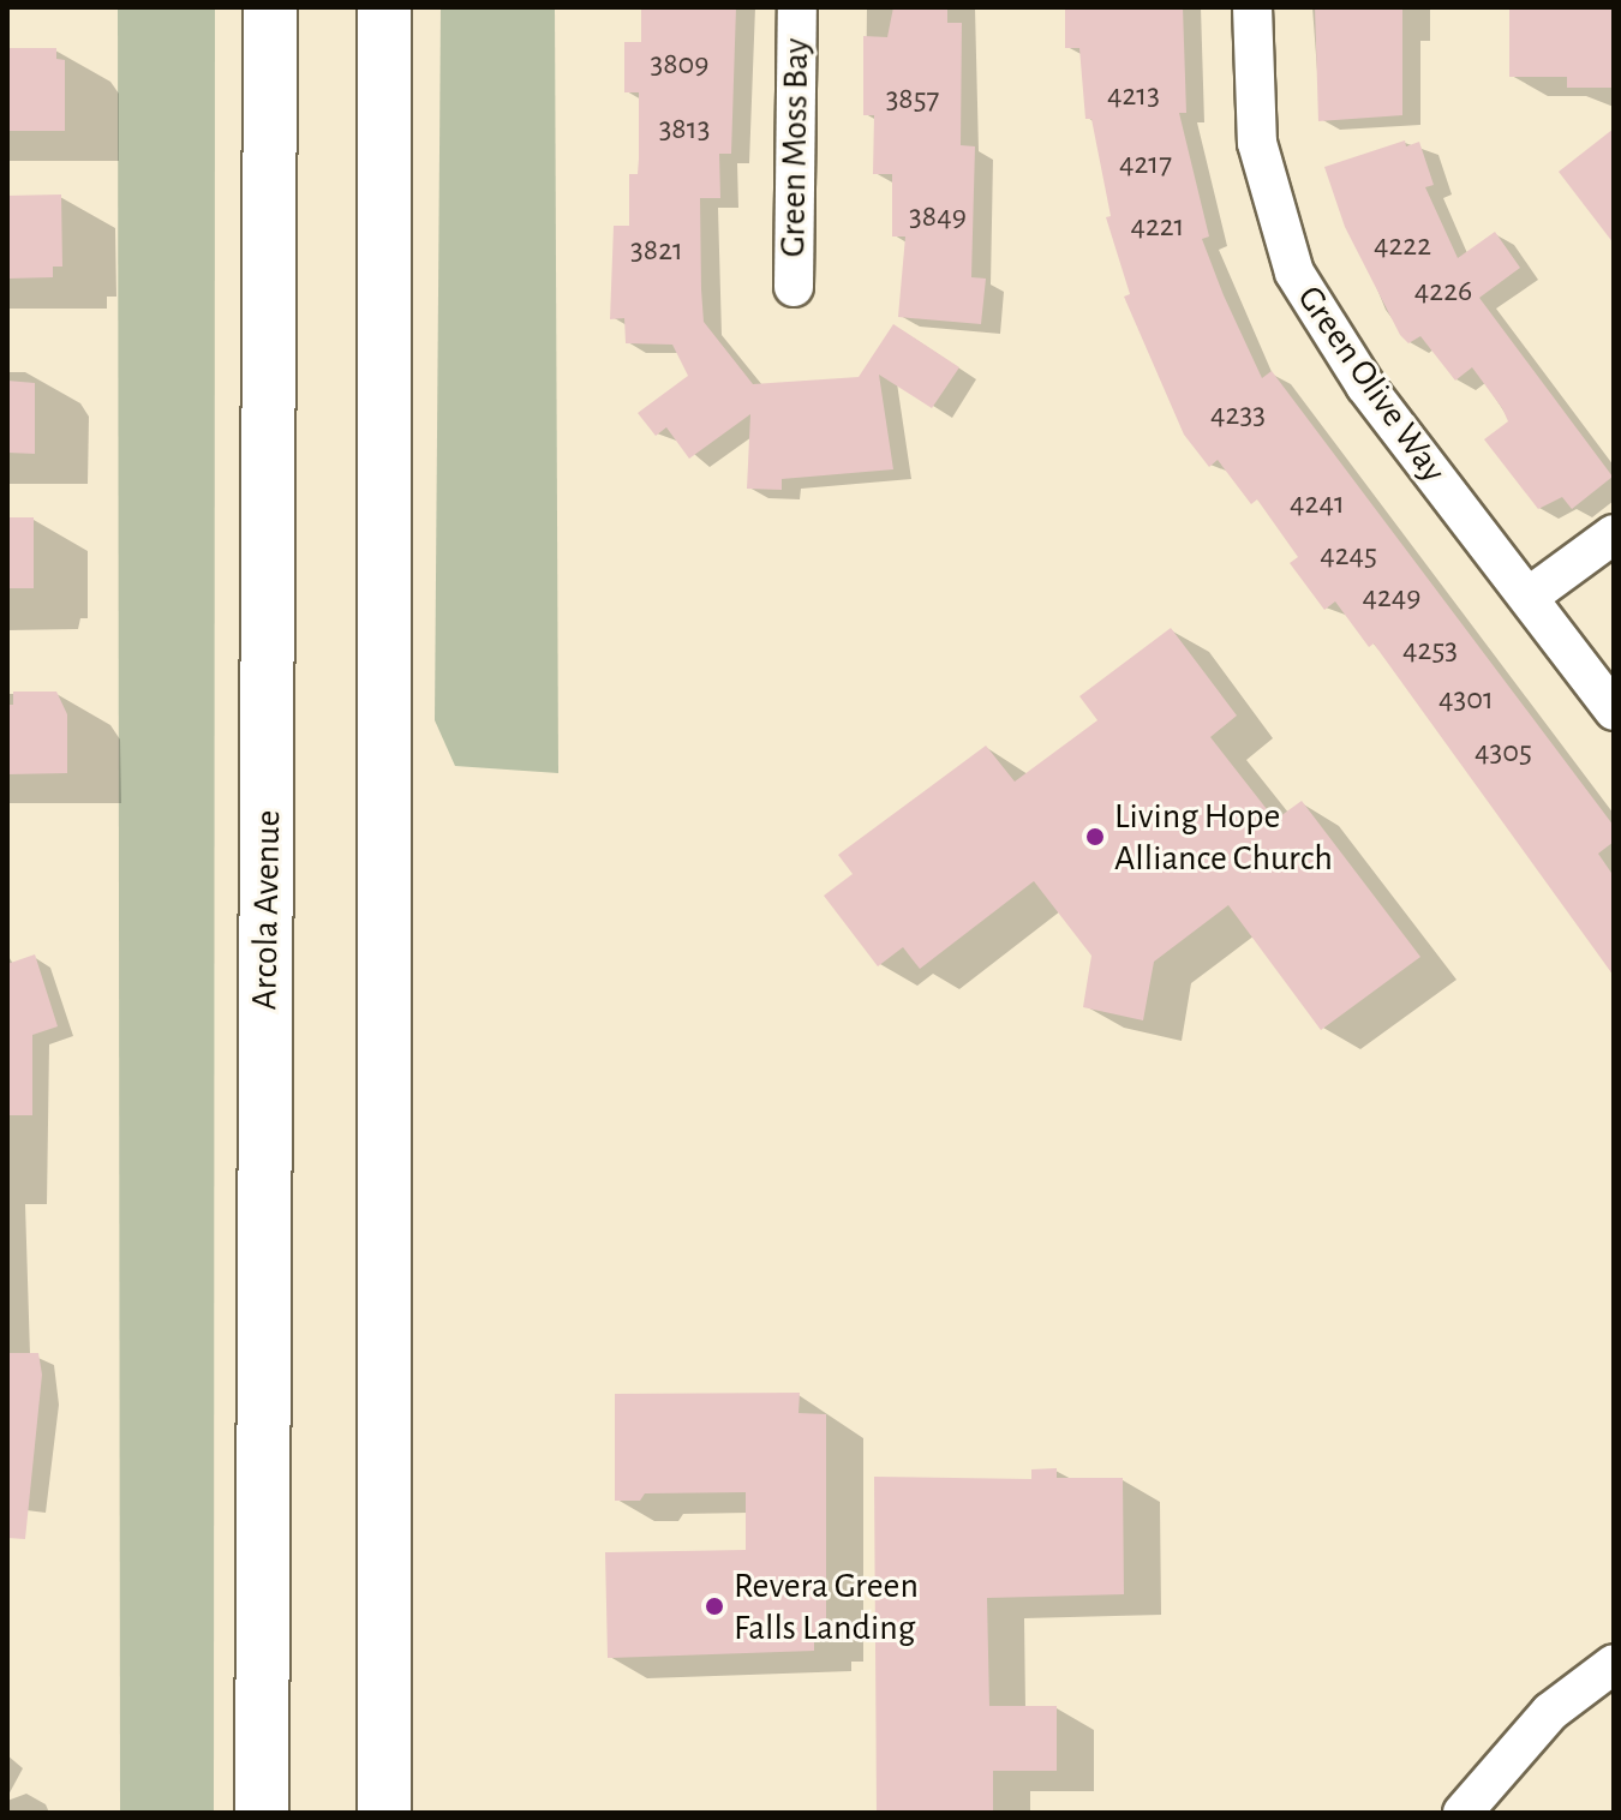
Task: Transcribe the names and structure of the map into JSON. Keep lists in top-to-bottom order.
{
  "streets": {
    "main road": ["Arcola Avenue"],
    "street": ["Green Moss Bay", "Green Olive Way"]
  },
  "places": ["Living Hope Alliance Church", "Revera Green Falls Landing"],
  "house_numbers": [
    "3809",
    "4213",
    "3857",
    "3813",
    "4217",
    "3849",
    "4221",
    "4222",
    "3821",
    "4226",
    "4233",
    "4241",
    "4245",
    "4249",
    "4253",
    "4301",
    "4305"
  ]
}
